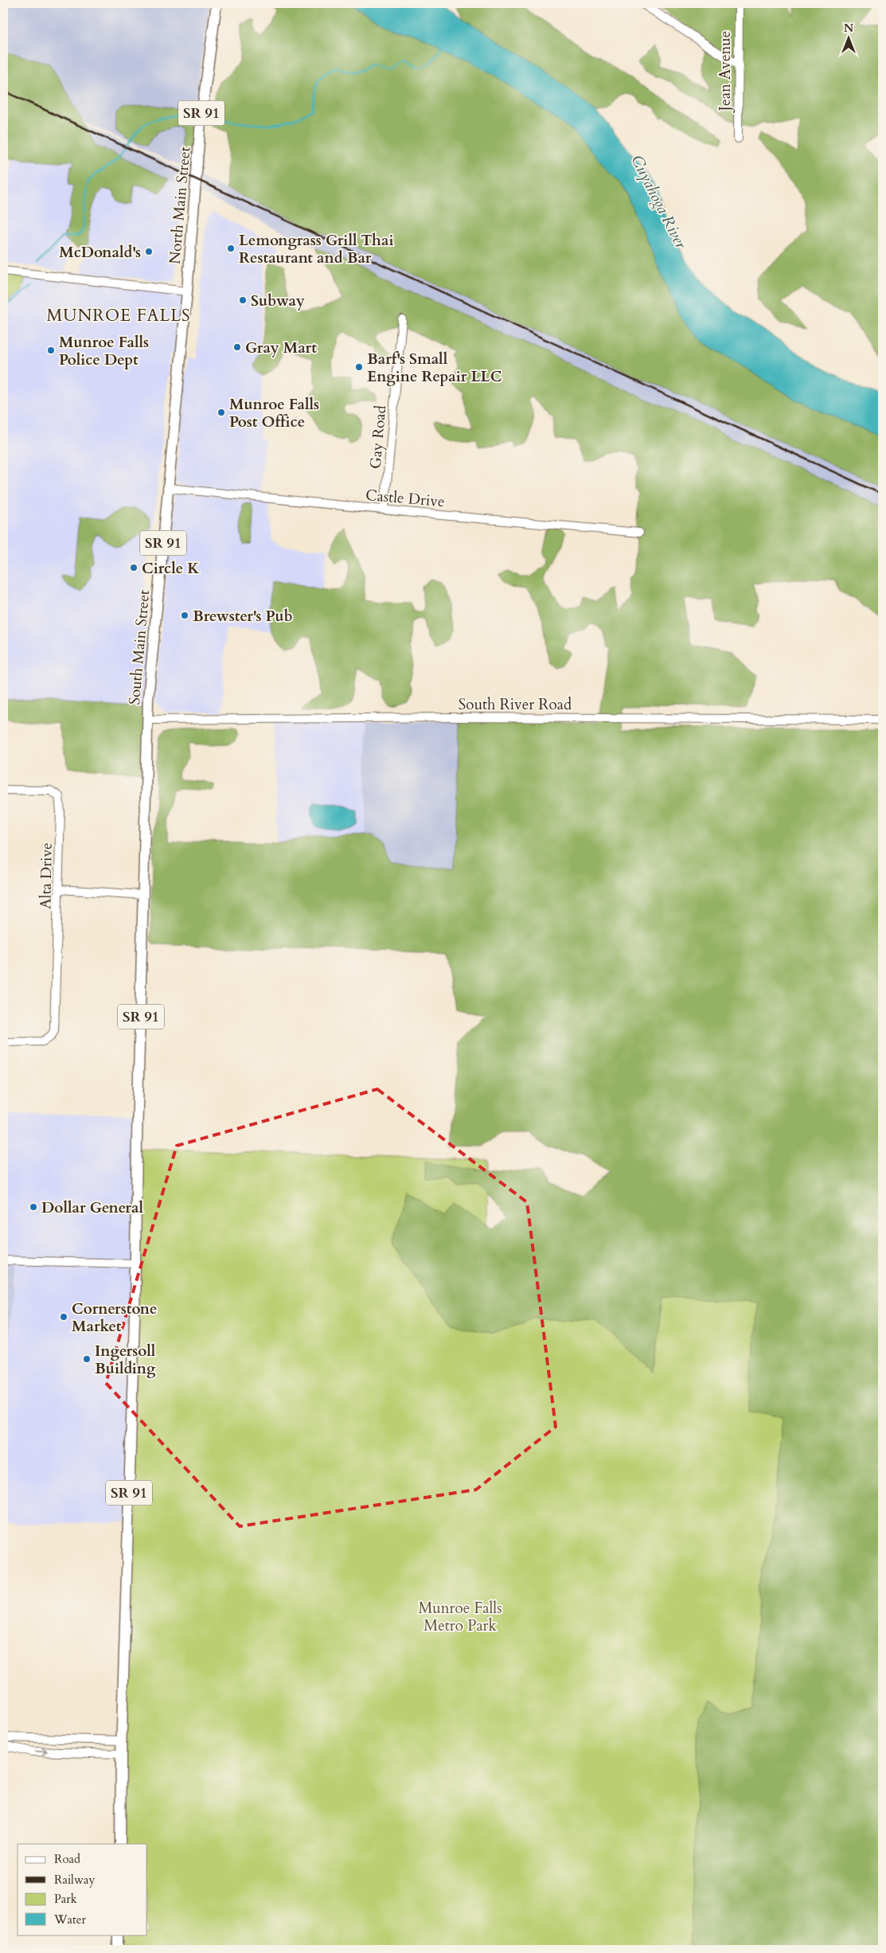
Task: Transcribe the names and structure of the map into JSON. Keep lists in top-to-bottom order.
{
  "streets": {
    "main road": ["SR 91", "North Main Street", "South Main Street"],
    "street": [
      "Jean Avenue",
      "Gay Road",
      "Castle Drive",
      "South River Road",
      "Alta Drive"
    ]
  },
  "crossings": [
    ["SR 91", "South Main Street"],
    ["North Main Street", "South Main Street"],
    ["Gay Road", "Castle Drive"],
    ["Castle Drive", "South Main Street"],
    ["South Main Street", "South River Road"]
  ],
  "districts": ["MUNROE FALLS"],
  "water": ["Cuyahoga River"],
  "parks": ["Munroe Falls Metro Park"],
  "places": [
    "Lemongrass Grill Thai Restaurant and Bar",
    "McDonald's",
    "Subway",
    "Gray Mart",
    "Munroe Falls Police Dept",
    "Barf's Small Engine Repair LLC",
    "Munroe Falls Post Office",
    "Circle K",
    "Brewster's Pub",
    "Dollar General",
    "Cornerstone Market",
    "Ingersoll Building"
  ],
  "legend": [
    "Road",
    "Railway",
    "Park",
    "Water"
  ],
  "north": "top"
}
